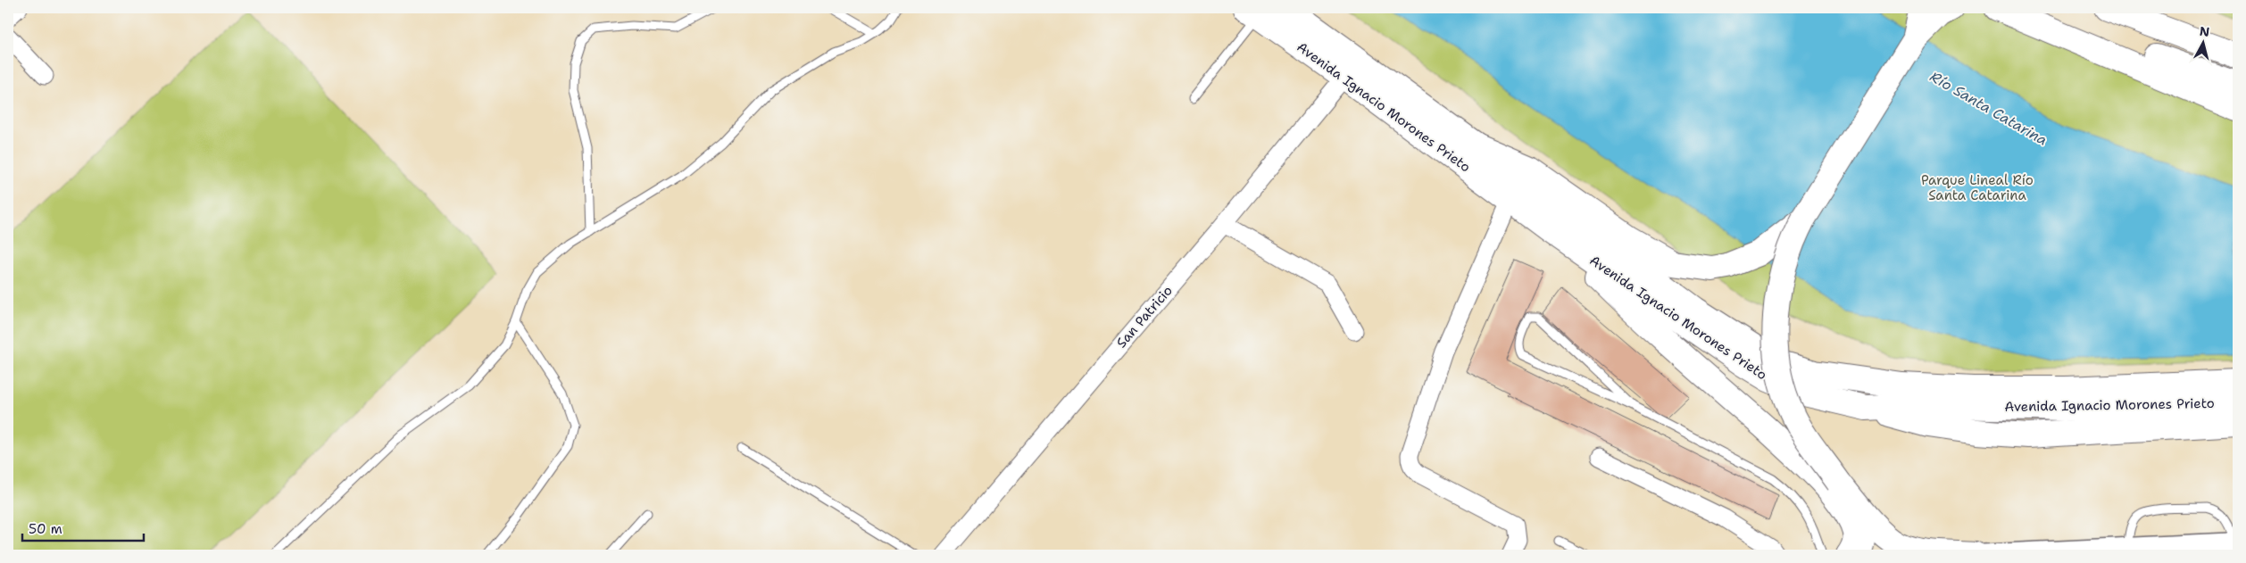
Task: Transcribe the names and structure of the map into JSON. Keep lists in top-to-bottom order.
{
  "streets": {
    "main road": ["Avenida Ignacio Morones Prieto"],
    "street": ["San Patricio"]
  },
  "crossings": [
    ["Avenida Ignacio Morones Prieto", "San Patricio"]
  ],
  "water": ["Río Santa Catarina"],
  "parks": ["Parque Lineal Río Santa Catarina"],
  "scale_bar": "50 m",
  "north": "top"
}
